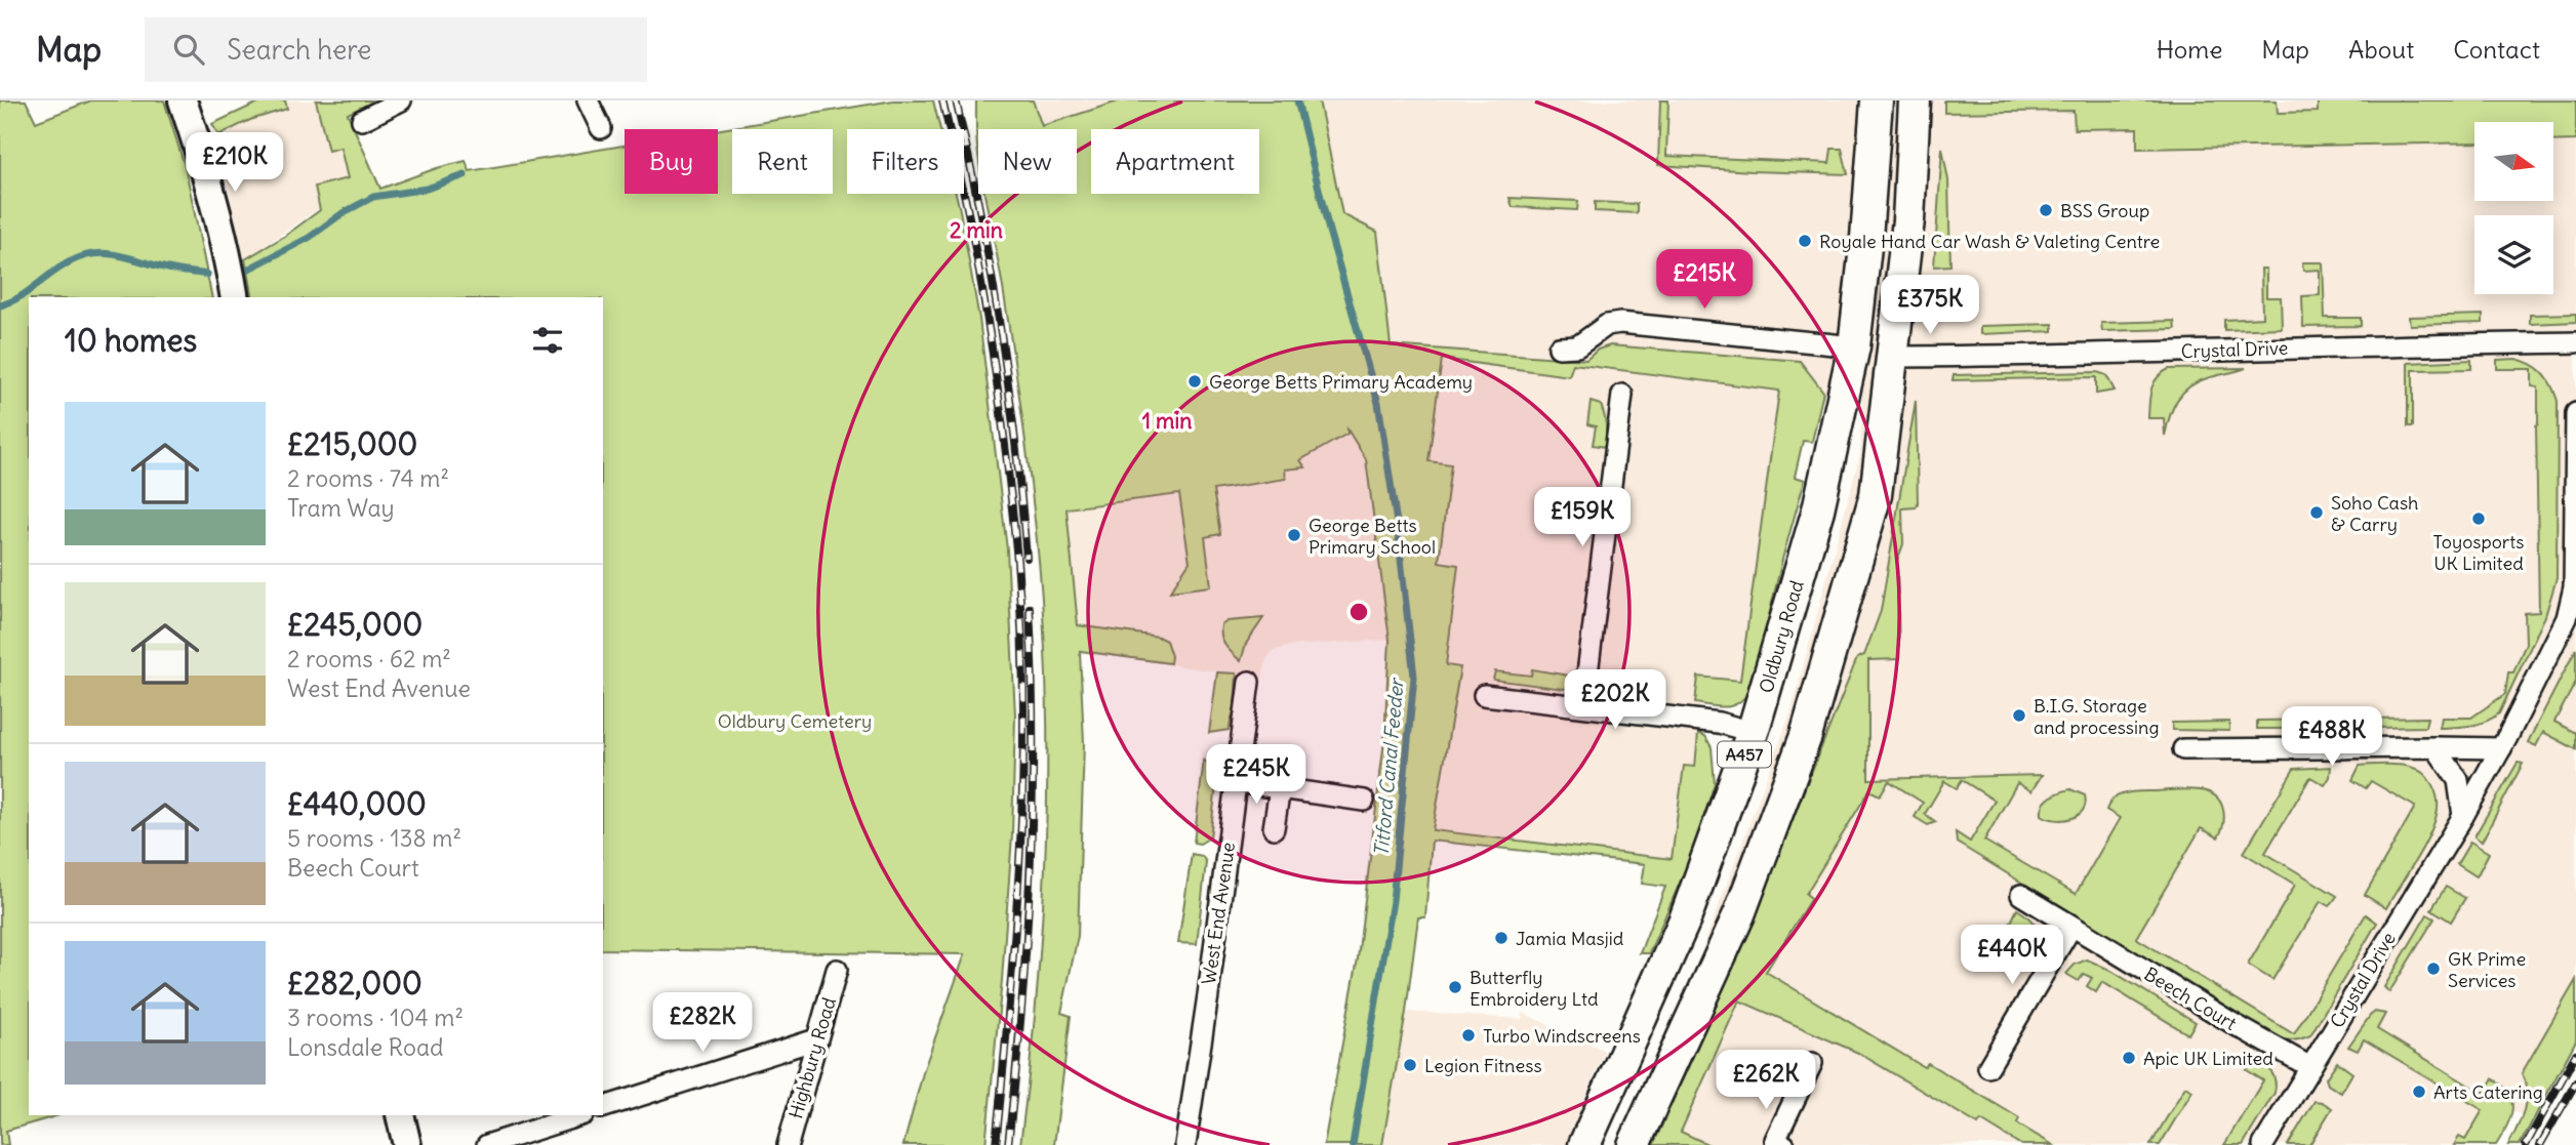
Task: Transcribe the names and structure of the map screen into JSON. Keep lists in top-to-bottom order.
{
  "streets": {
    "main road": ["Oldbury Road", "A457"],
    "street": [
      "Crystal Drive",
      "West End Avenue",
      "Beech Court",
      "Highbury Road"
    ]
  },
  "crossings": [
    ["Crystal Drive", "A457"],
    ["Crystal Drive", "Beech Court"]
  ],
  "water": ["Titford Canal Feeder"],
  "parks": ["Oldbury Cemetery"],
  "places": [
    "BSS Group",
    "Royale Hand Car Wash & Valeting Centre",
    "George Betts Primary Academy",
    "Soho Cash & Carry",
    "Toyosports UK Limited",
    "George Betts Primary School",
    "B.I.G. Storage and processing",
    "Jamia Masjid",
    "GK Prime Services",
    "Butterfly Embroidery Ltd",
    "Turbo Windscreens",
    "Apic UK Limited",
    "Legion Fitness",
    "Arts Catering"
  ],
  "north": "right",
  "page": {
    "header": "Map",
    "search": "Search here",
    "nav": [
      "Home",
      "Map",
      "About",
      "Contact"
    ],
    "chip": [
      "Buy",
      "Rent",
      "Filters",
      "New",
      "Apartment"
    ],
    "price": [
      "£210K",
      "£215K",
      "£375K",
      "£159K",
      "£202K",
      "£488K",
      "£245K",
      "£440K",
      "£282K",
      "£262K"
    ],
    "heading": "10 homes",
    "list": [
      {
        "name": "£215,000",
        "note": "2 rooms · 74 m² · Tram Way"
      },
      {
        "name": "£245,000",
        "note": "2 rooms · 62 m² · West End Avenue"
      },
      {
        "name": "£440,000",
        "note": "5 rooms · 138 m² · Beech Court"
      },
      {
        "name": "£282,000",
        "note": "3 rooms · 104 m² · Lonsdale Road"
      }
    ]
  },
  "rings": ["2 min", "1 min"]
}
